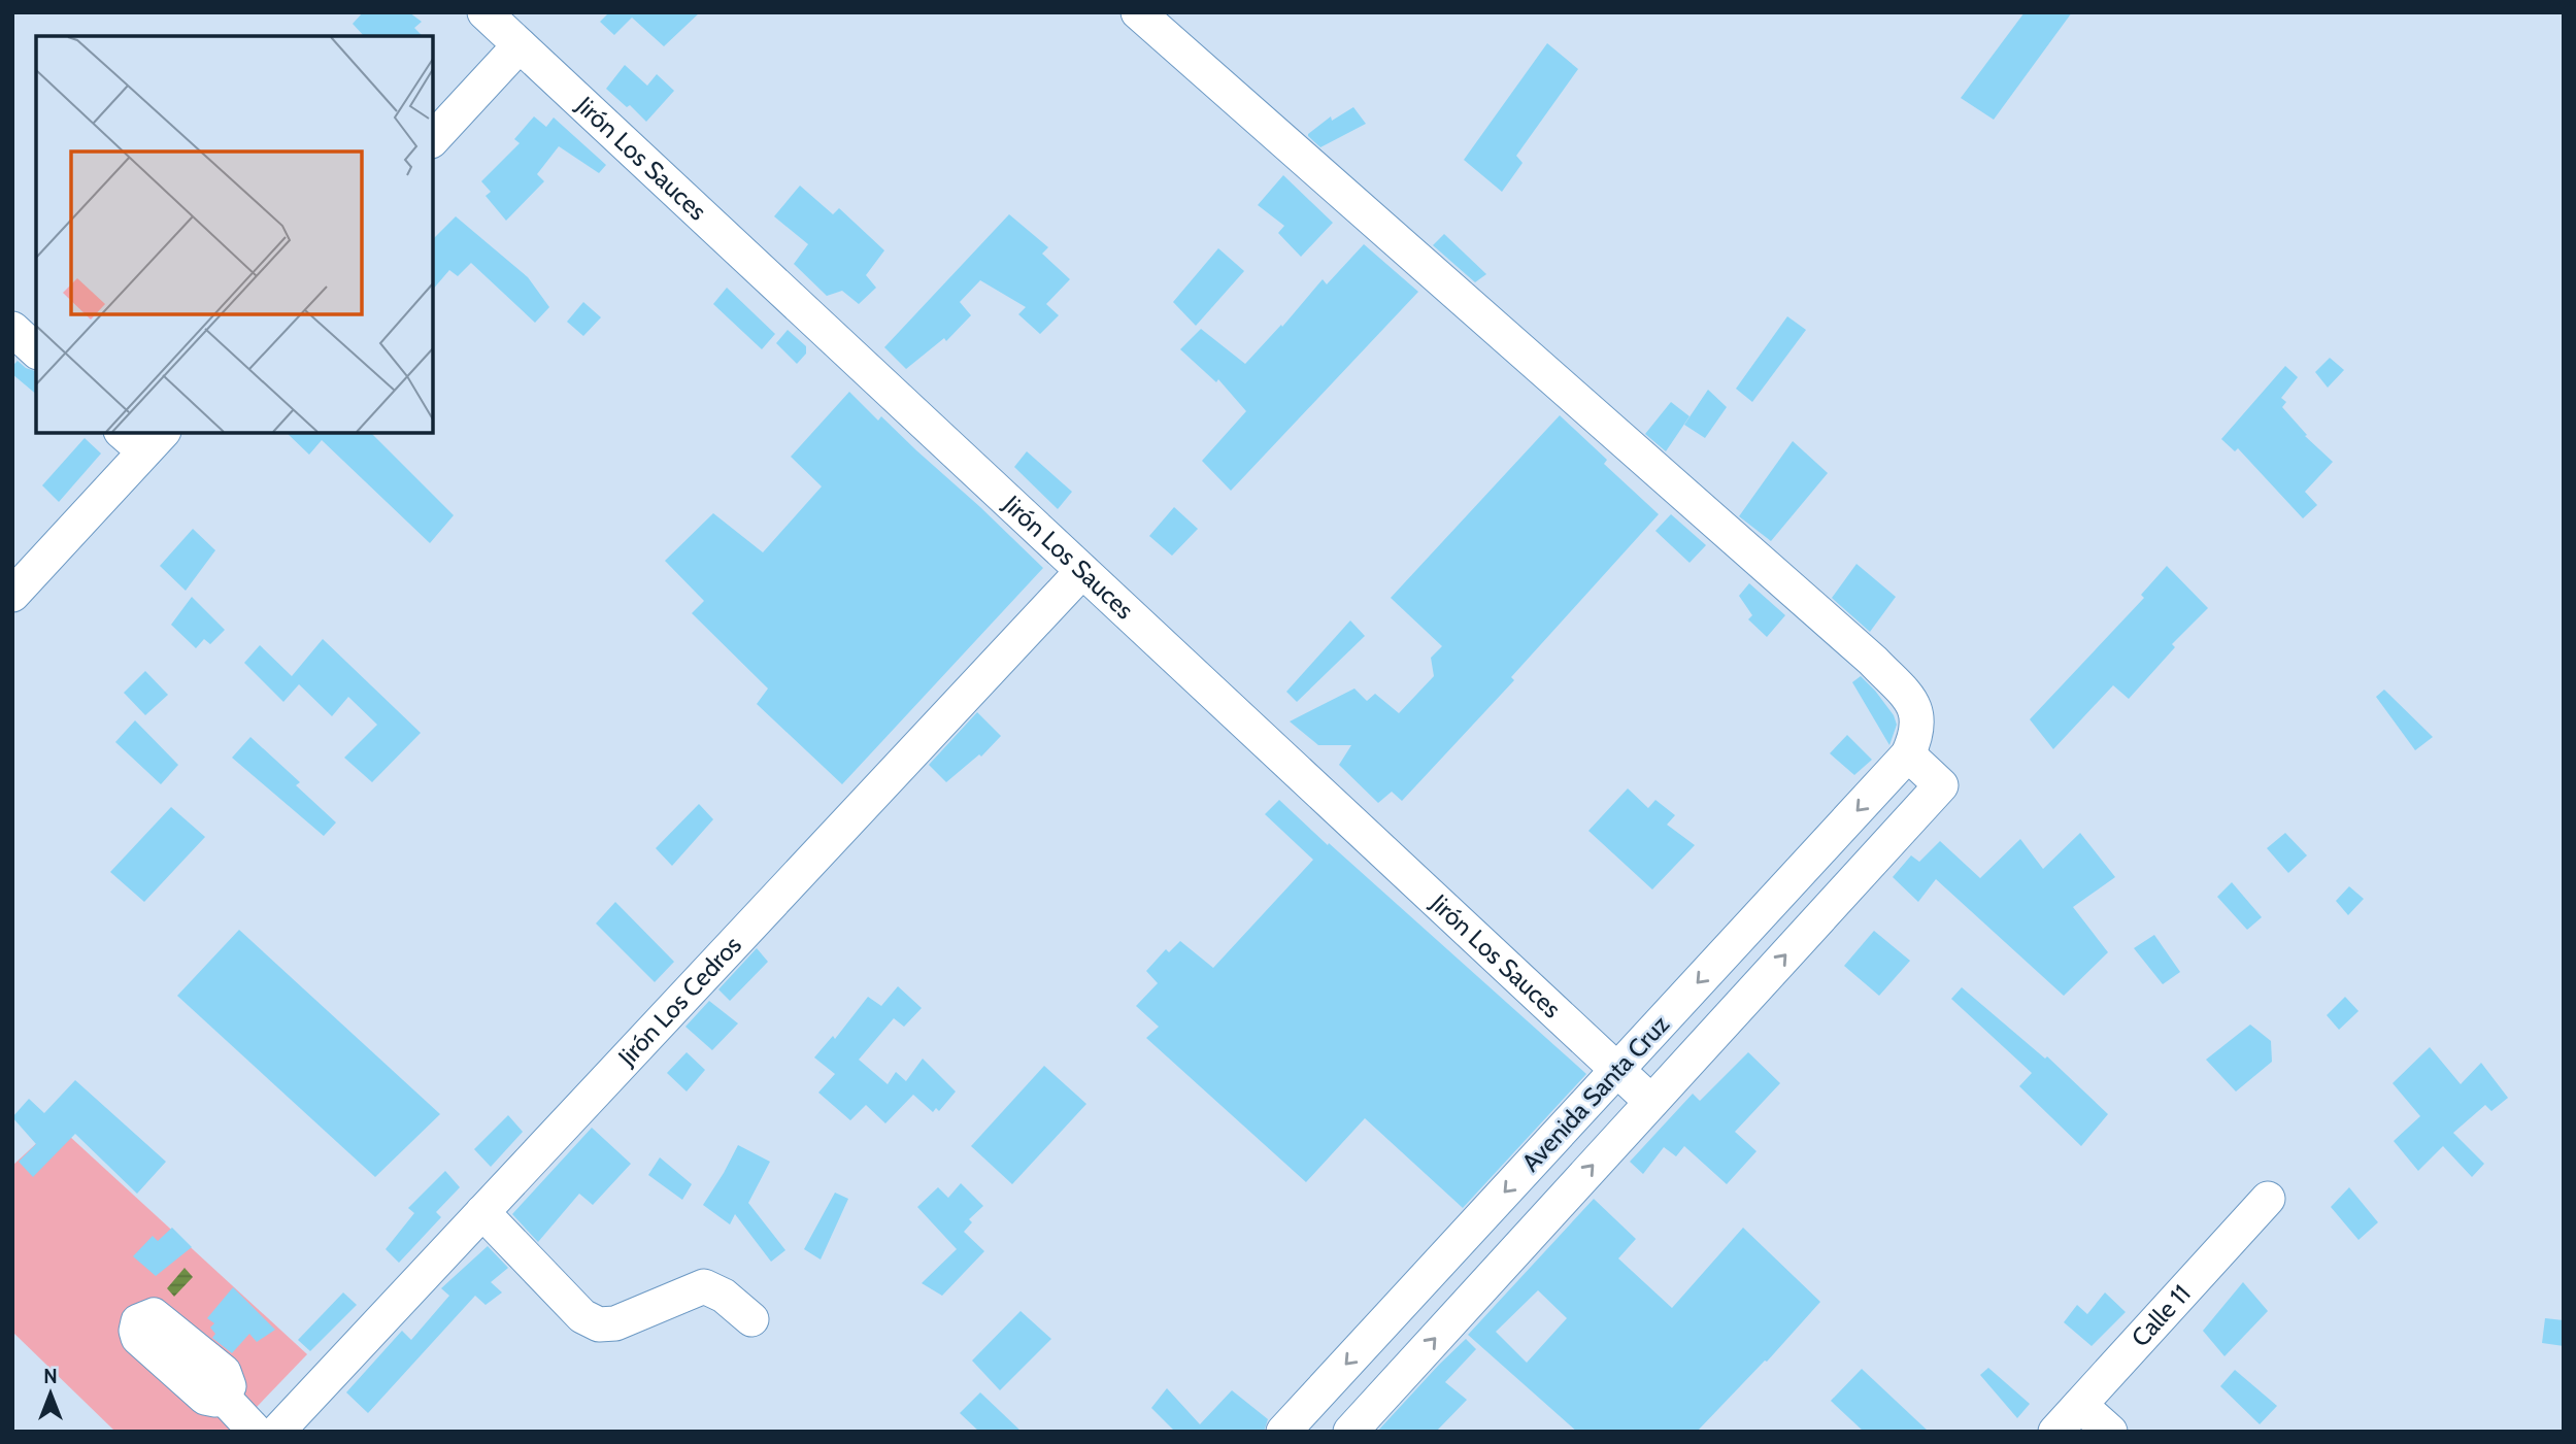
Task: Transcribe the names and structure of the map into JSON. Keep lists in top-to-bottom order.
{
  "streets": {
    "street": [
      "Jirón Los Sauces",
      "Jirón Los Cedros",
      "Avenida Santa Cruz",
      "Calle 11"
    ]
  },
  "crossings": [
    ["Jirón Los Sauces", "Jirón Los Cedros"],
    ["Jirón Los Sauces", "Avenida Santa Cruz"]
  ],
  "north": "top"
}
